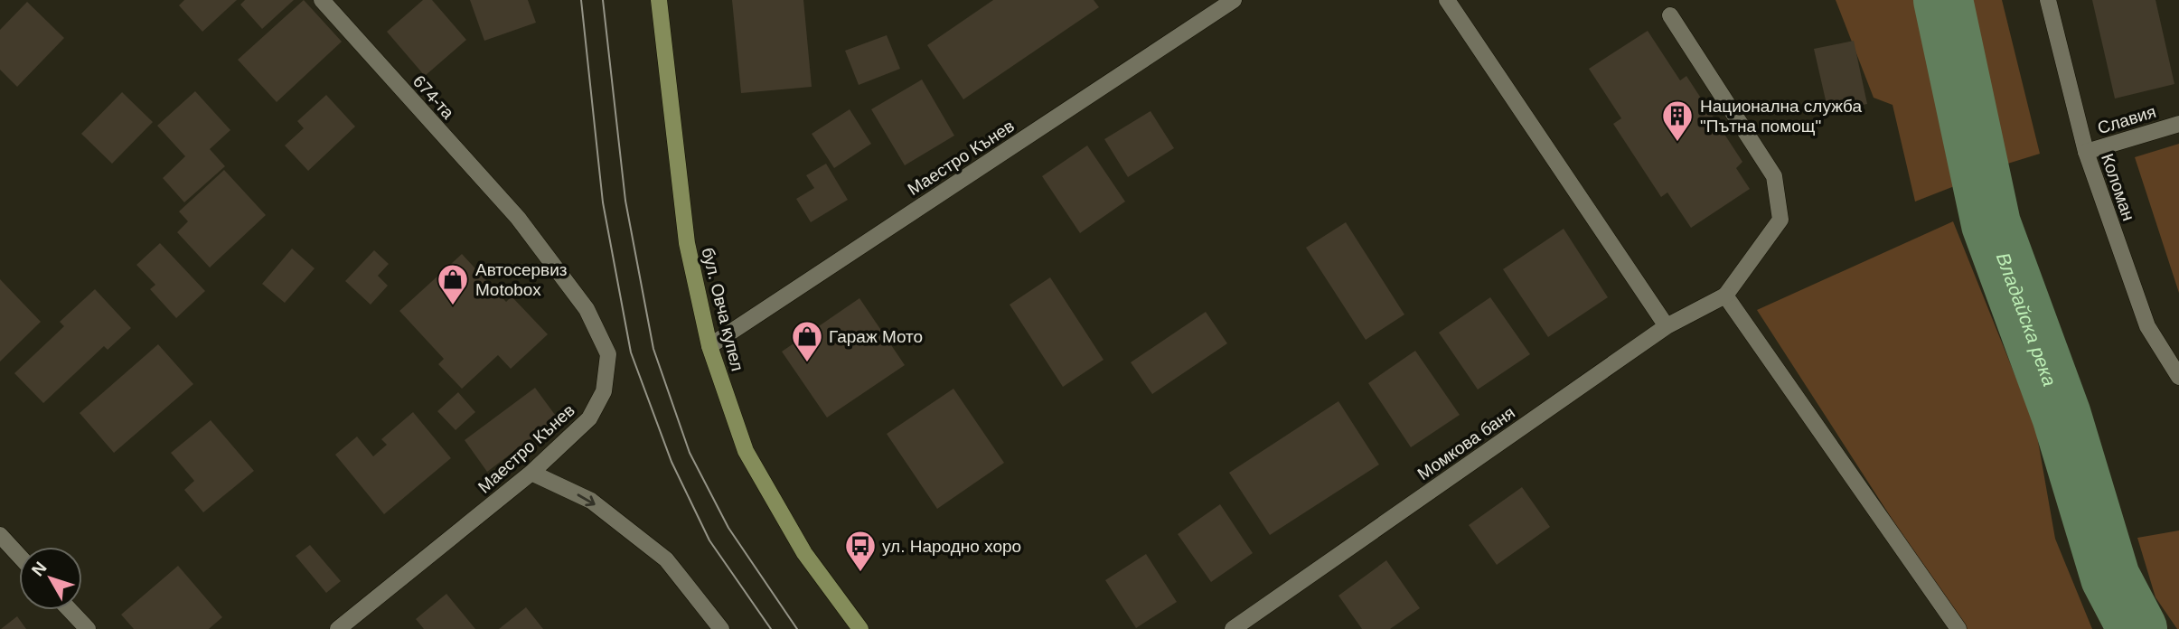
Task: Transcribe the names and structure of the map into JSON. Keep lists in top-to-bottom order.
{
  "streets": {
    "main road": ["бул. Овча купел"],
    "street": [
      "674-та",
      "Славия",
      "Маестро Кънев",
      "Коломан",
      "Момкова баня"
    ]
  },
  "crossings": [
    ["674-та", "Маестро Кънев"],
    ["Славия", "Коломан"],
    ["Маестро Кънев", "бул. Овча купел"]
  ],
  "water": ["Владайска река"],
  "places": {
    "building": ["Национална служба \"Пътна помощ\""],
    "shop": ["Автосервиз Motobox", "Гараж Мото"],
    "bus stop": ["ул. Народно хоро"]
  },
  "north": "top left"
}
